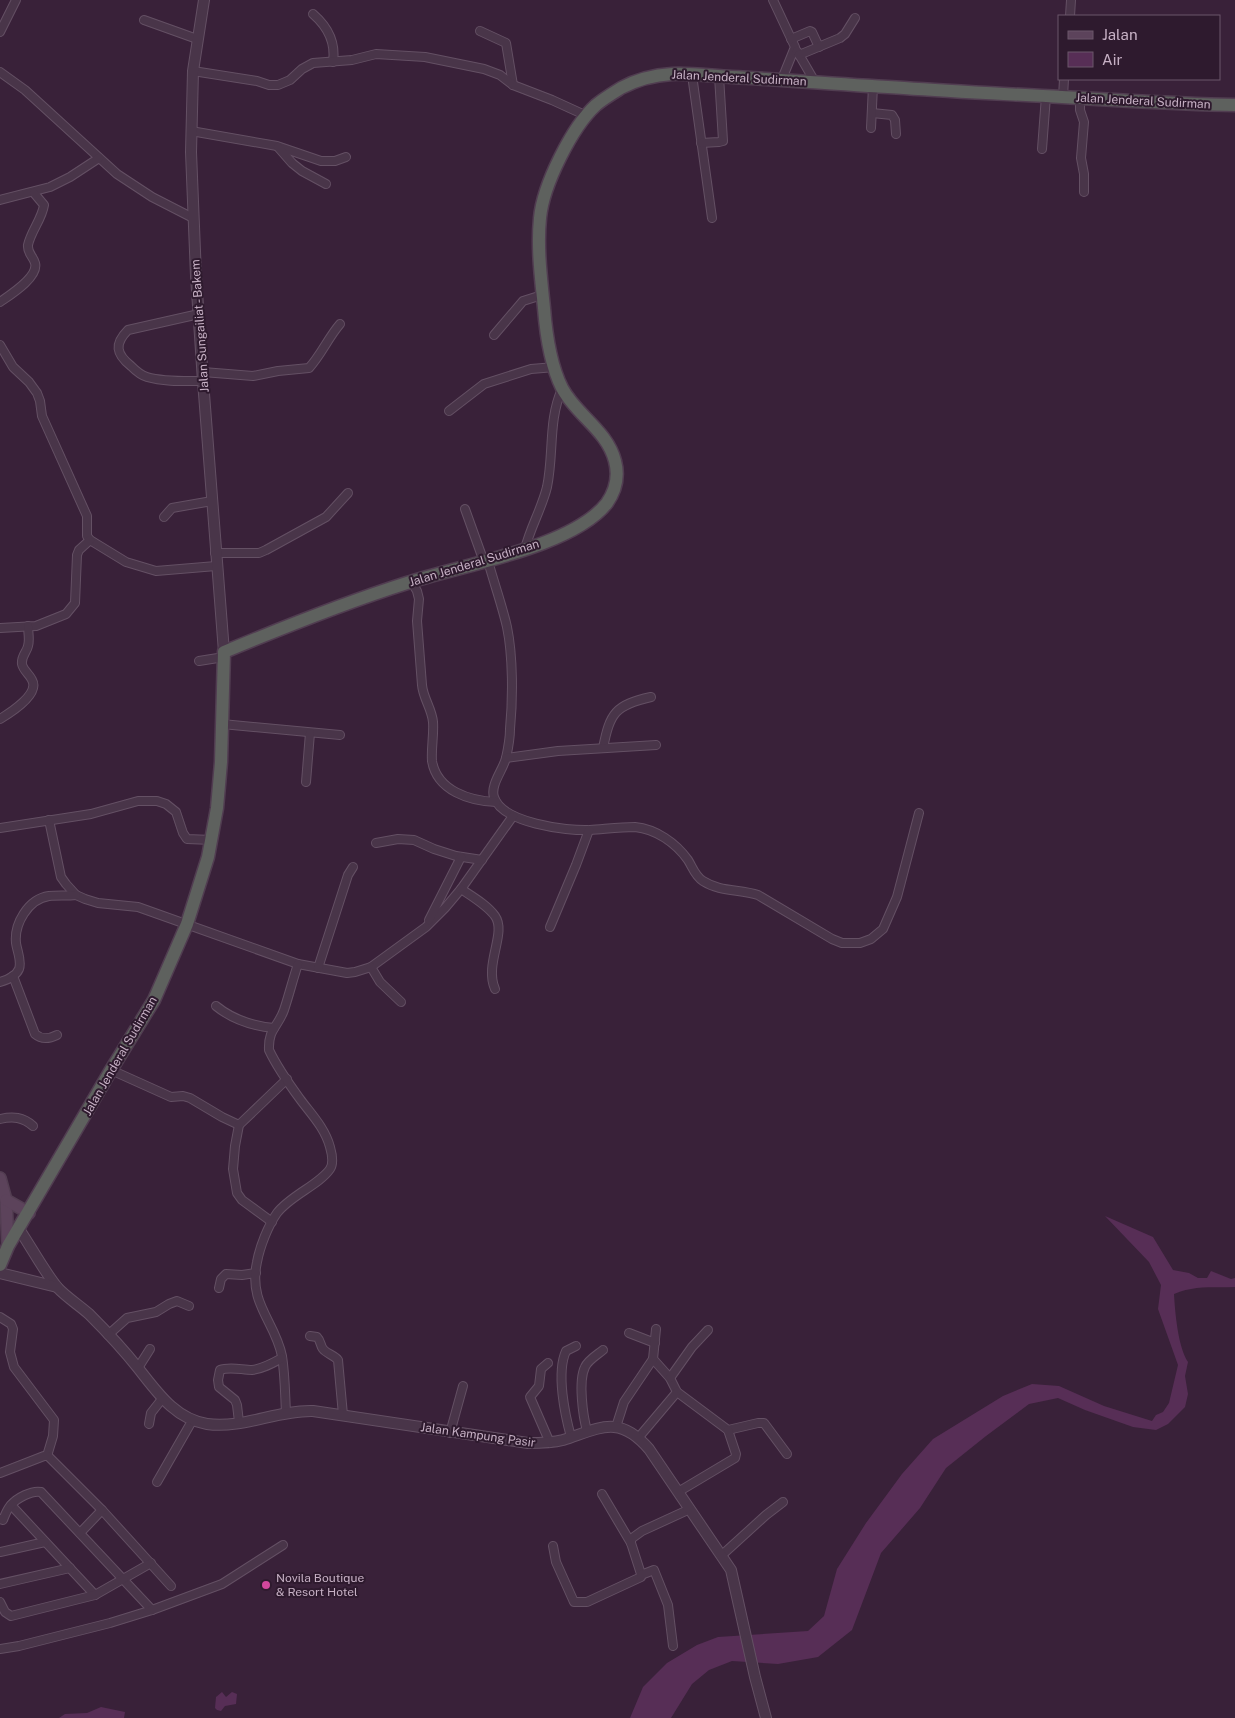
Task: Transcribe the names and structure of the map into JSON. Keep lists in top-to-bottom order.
{
  "streets": {
    "highway": ["Jalan Jenderal Sudirman"],
    "street": ["Jalan Sungailiat - Bakem", "Jalan Kampung Pasir"]
  },
  "crossings": [
    ["Jalan Jenderal Sudirman", "Jalan Sungailiat - Bakem"],
    ["Jalan Jenderal Sudirman", "Jalan Kampung Pasir"]
  ],
  "places": ["Novila Boutique & Resort Hotel"],
  "legend": ["Jalan", "Air"]
}
